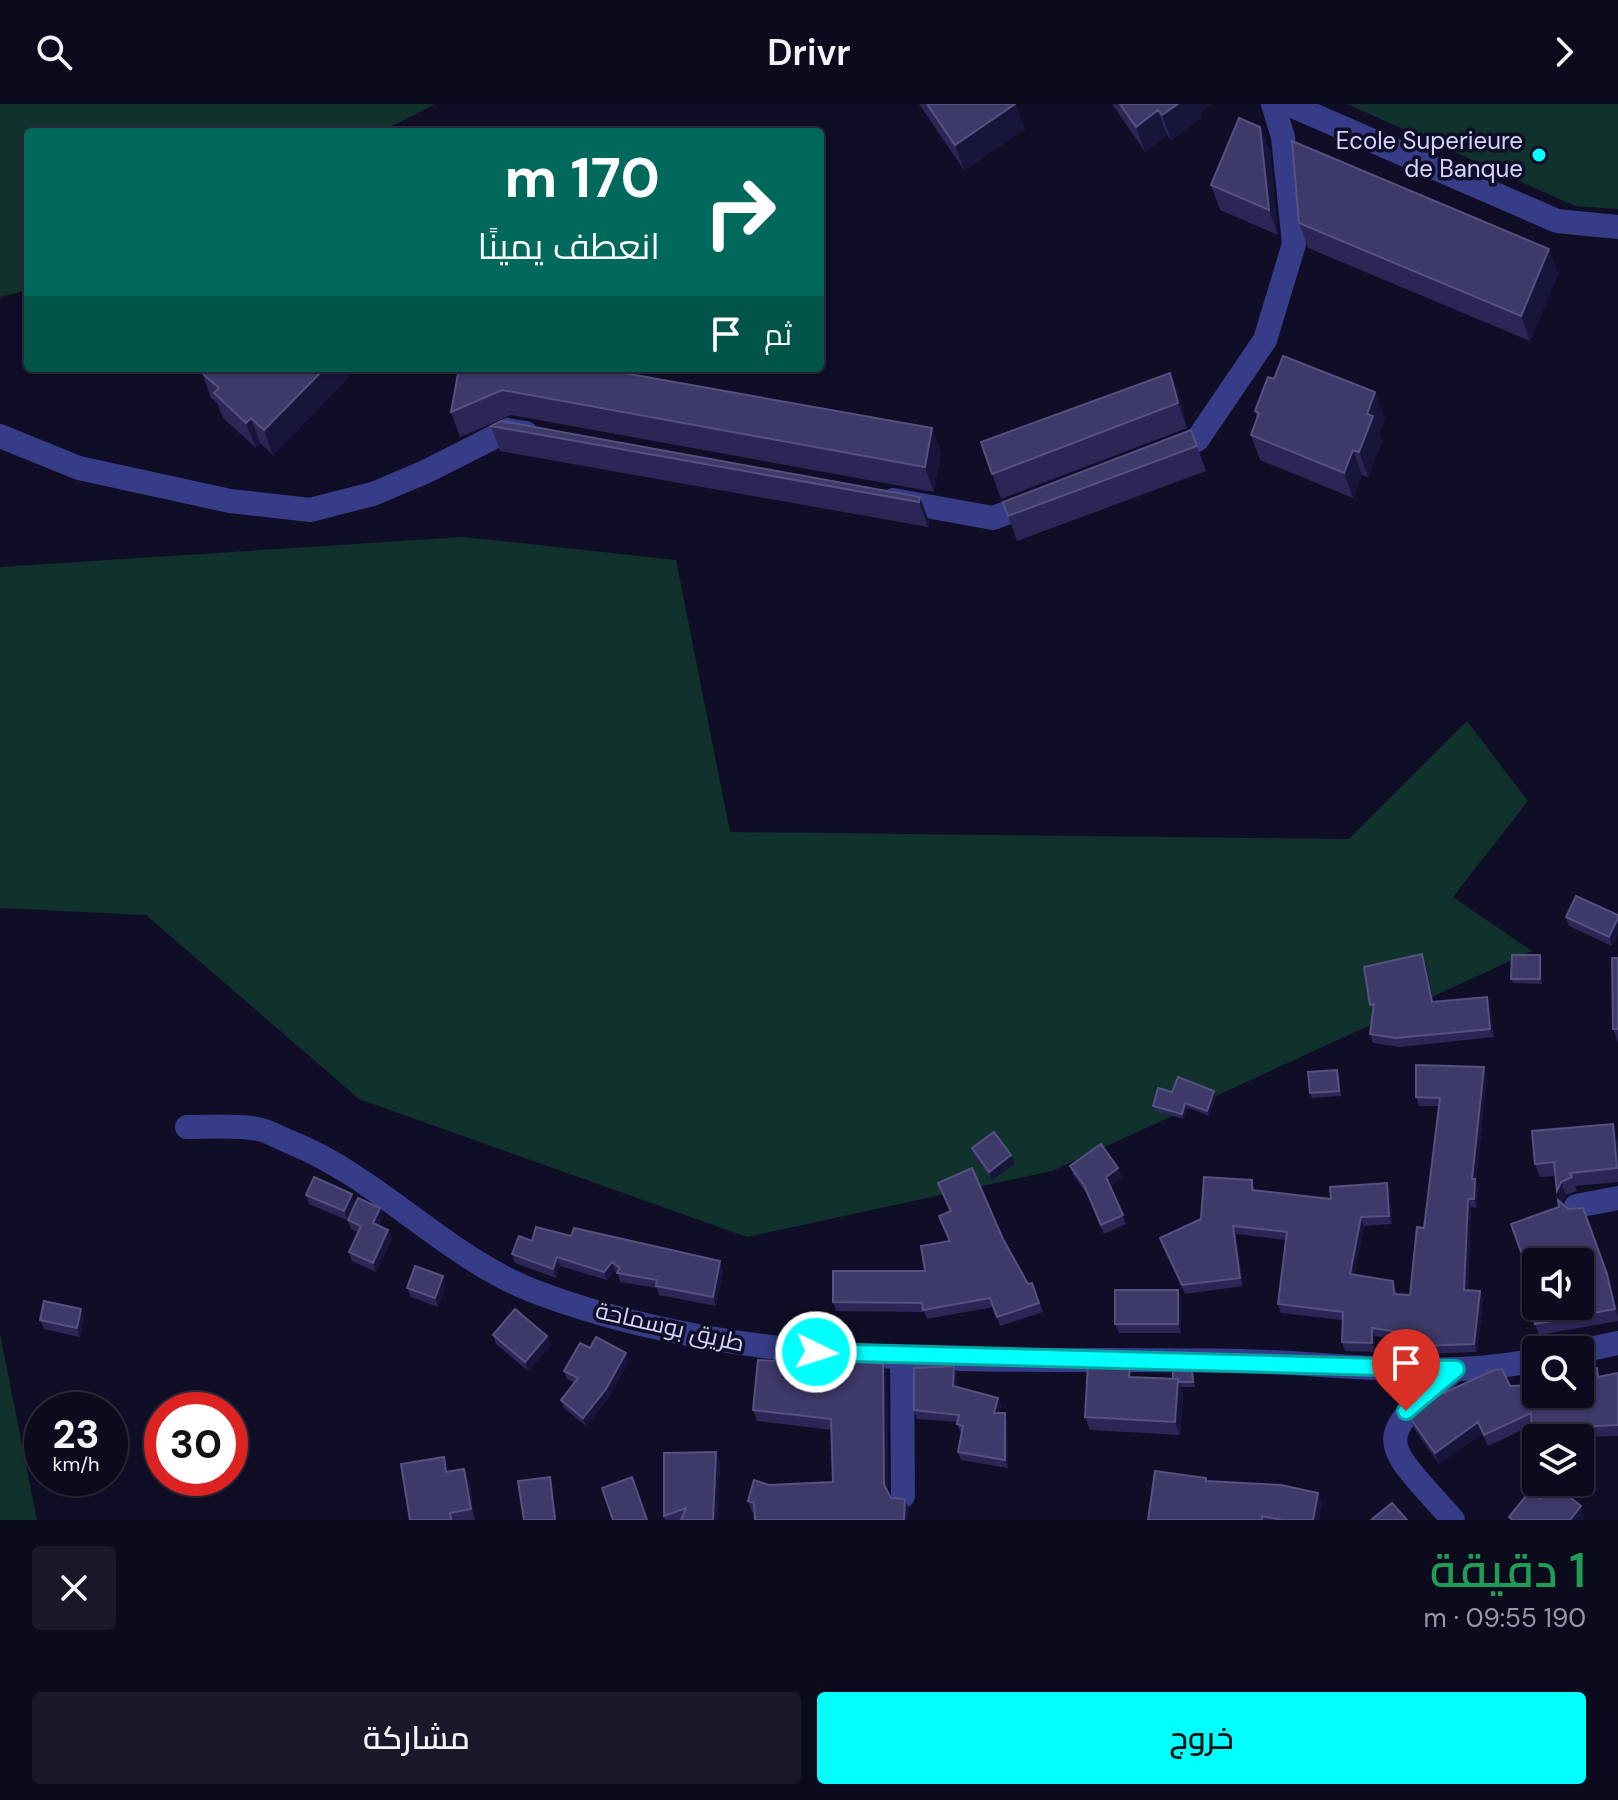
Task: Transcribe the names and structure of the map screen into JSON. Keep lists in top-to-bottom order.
{
  "streets": {
    "street": ["طريق بوسماحة"]
  },
  "places": ["Ecole Superieure de Banque"],
  "page": {
    "header": "Drivr",
    "turn": ["170 m", "انعطف يمينًا"],
    "then": "ثم",
    "speed": "23 km/h",
    "limit": "30",
    "heading": ["1 دقيقة", "190 m · 09:55"],
    "buttons": ["خروج", "مشاركة"]
  }
}
